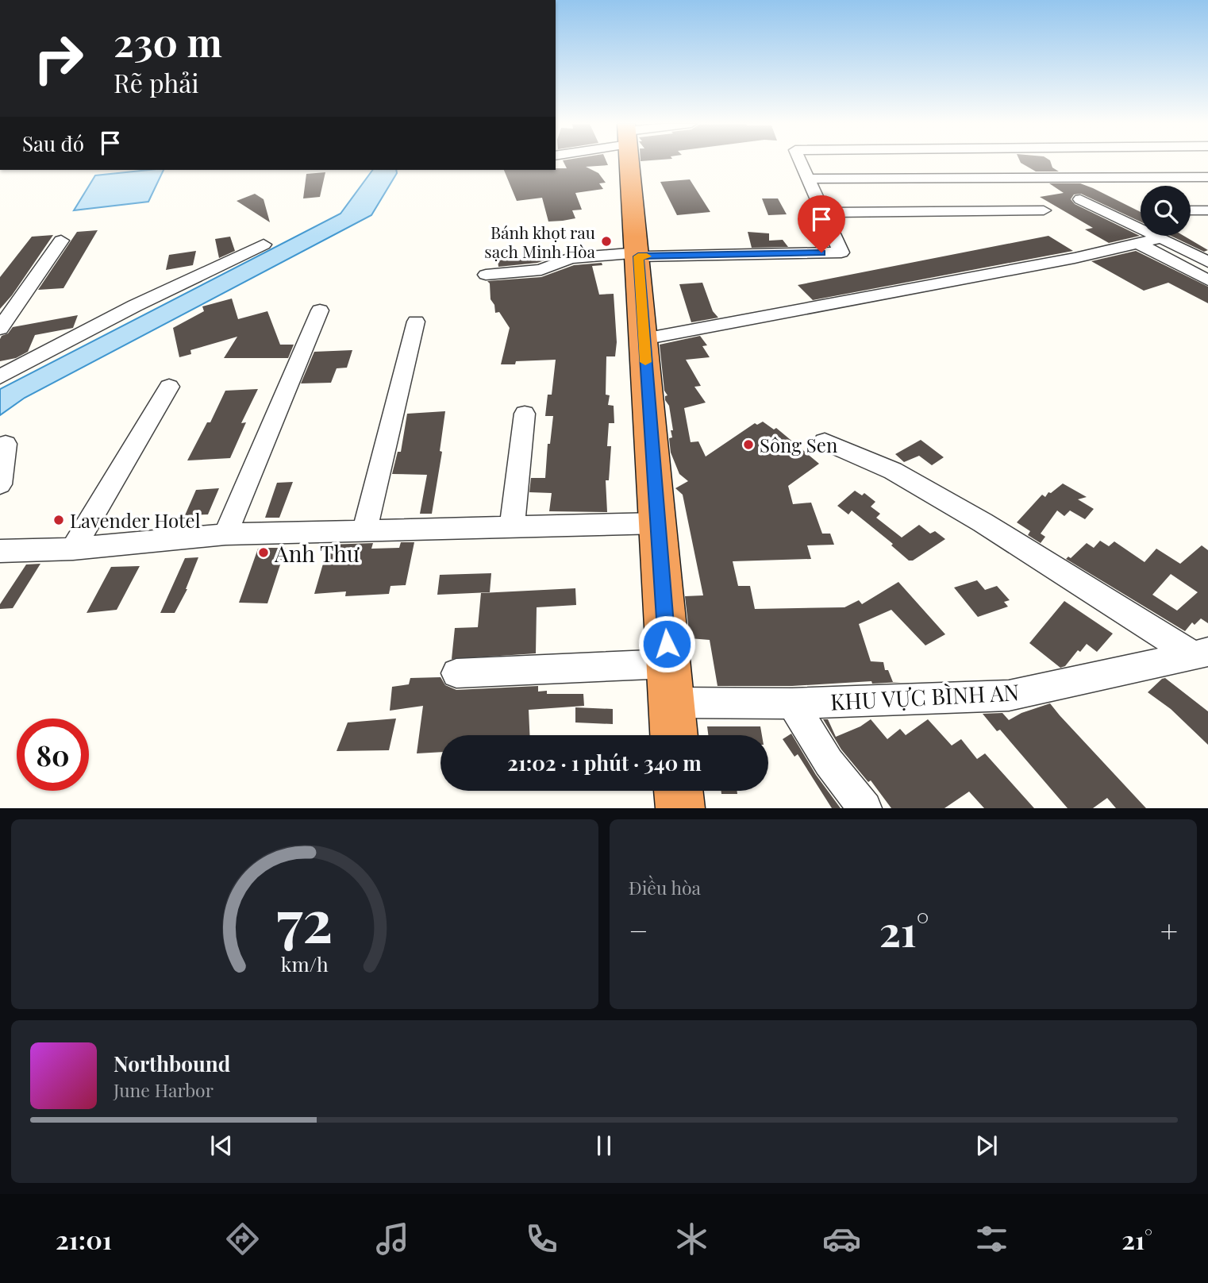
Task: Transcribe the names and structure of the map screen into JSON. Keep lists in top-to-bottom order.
{
  "streets": {
    "street": ["KHU VỰC BÌNH AN"]
  },
  "places": [
    "Bánh khọt rau sạch Minh Hòa",
    "Sông Sen",
    "Lavender Hotel",
    "Anh Thư"
  ],
  "page": {
    "turn": ["230 m", "Rẽ phải"],
    "then": "Sau đó",
    "limit": "80",
    "trip": "21:02 · 1 phút · 340 m",
    "tile": "Điều hòa",
    "heat": ["−", "21°", "+"],
    "song": ["Northbound", "June Harbor"],
    "tabs": ["21:01", "21°"],
    "gauge": ["72", "km/h"]
  }
}
